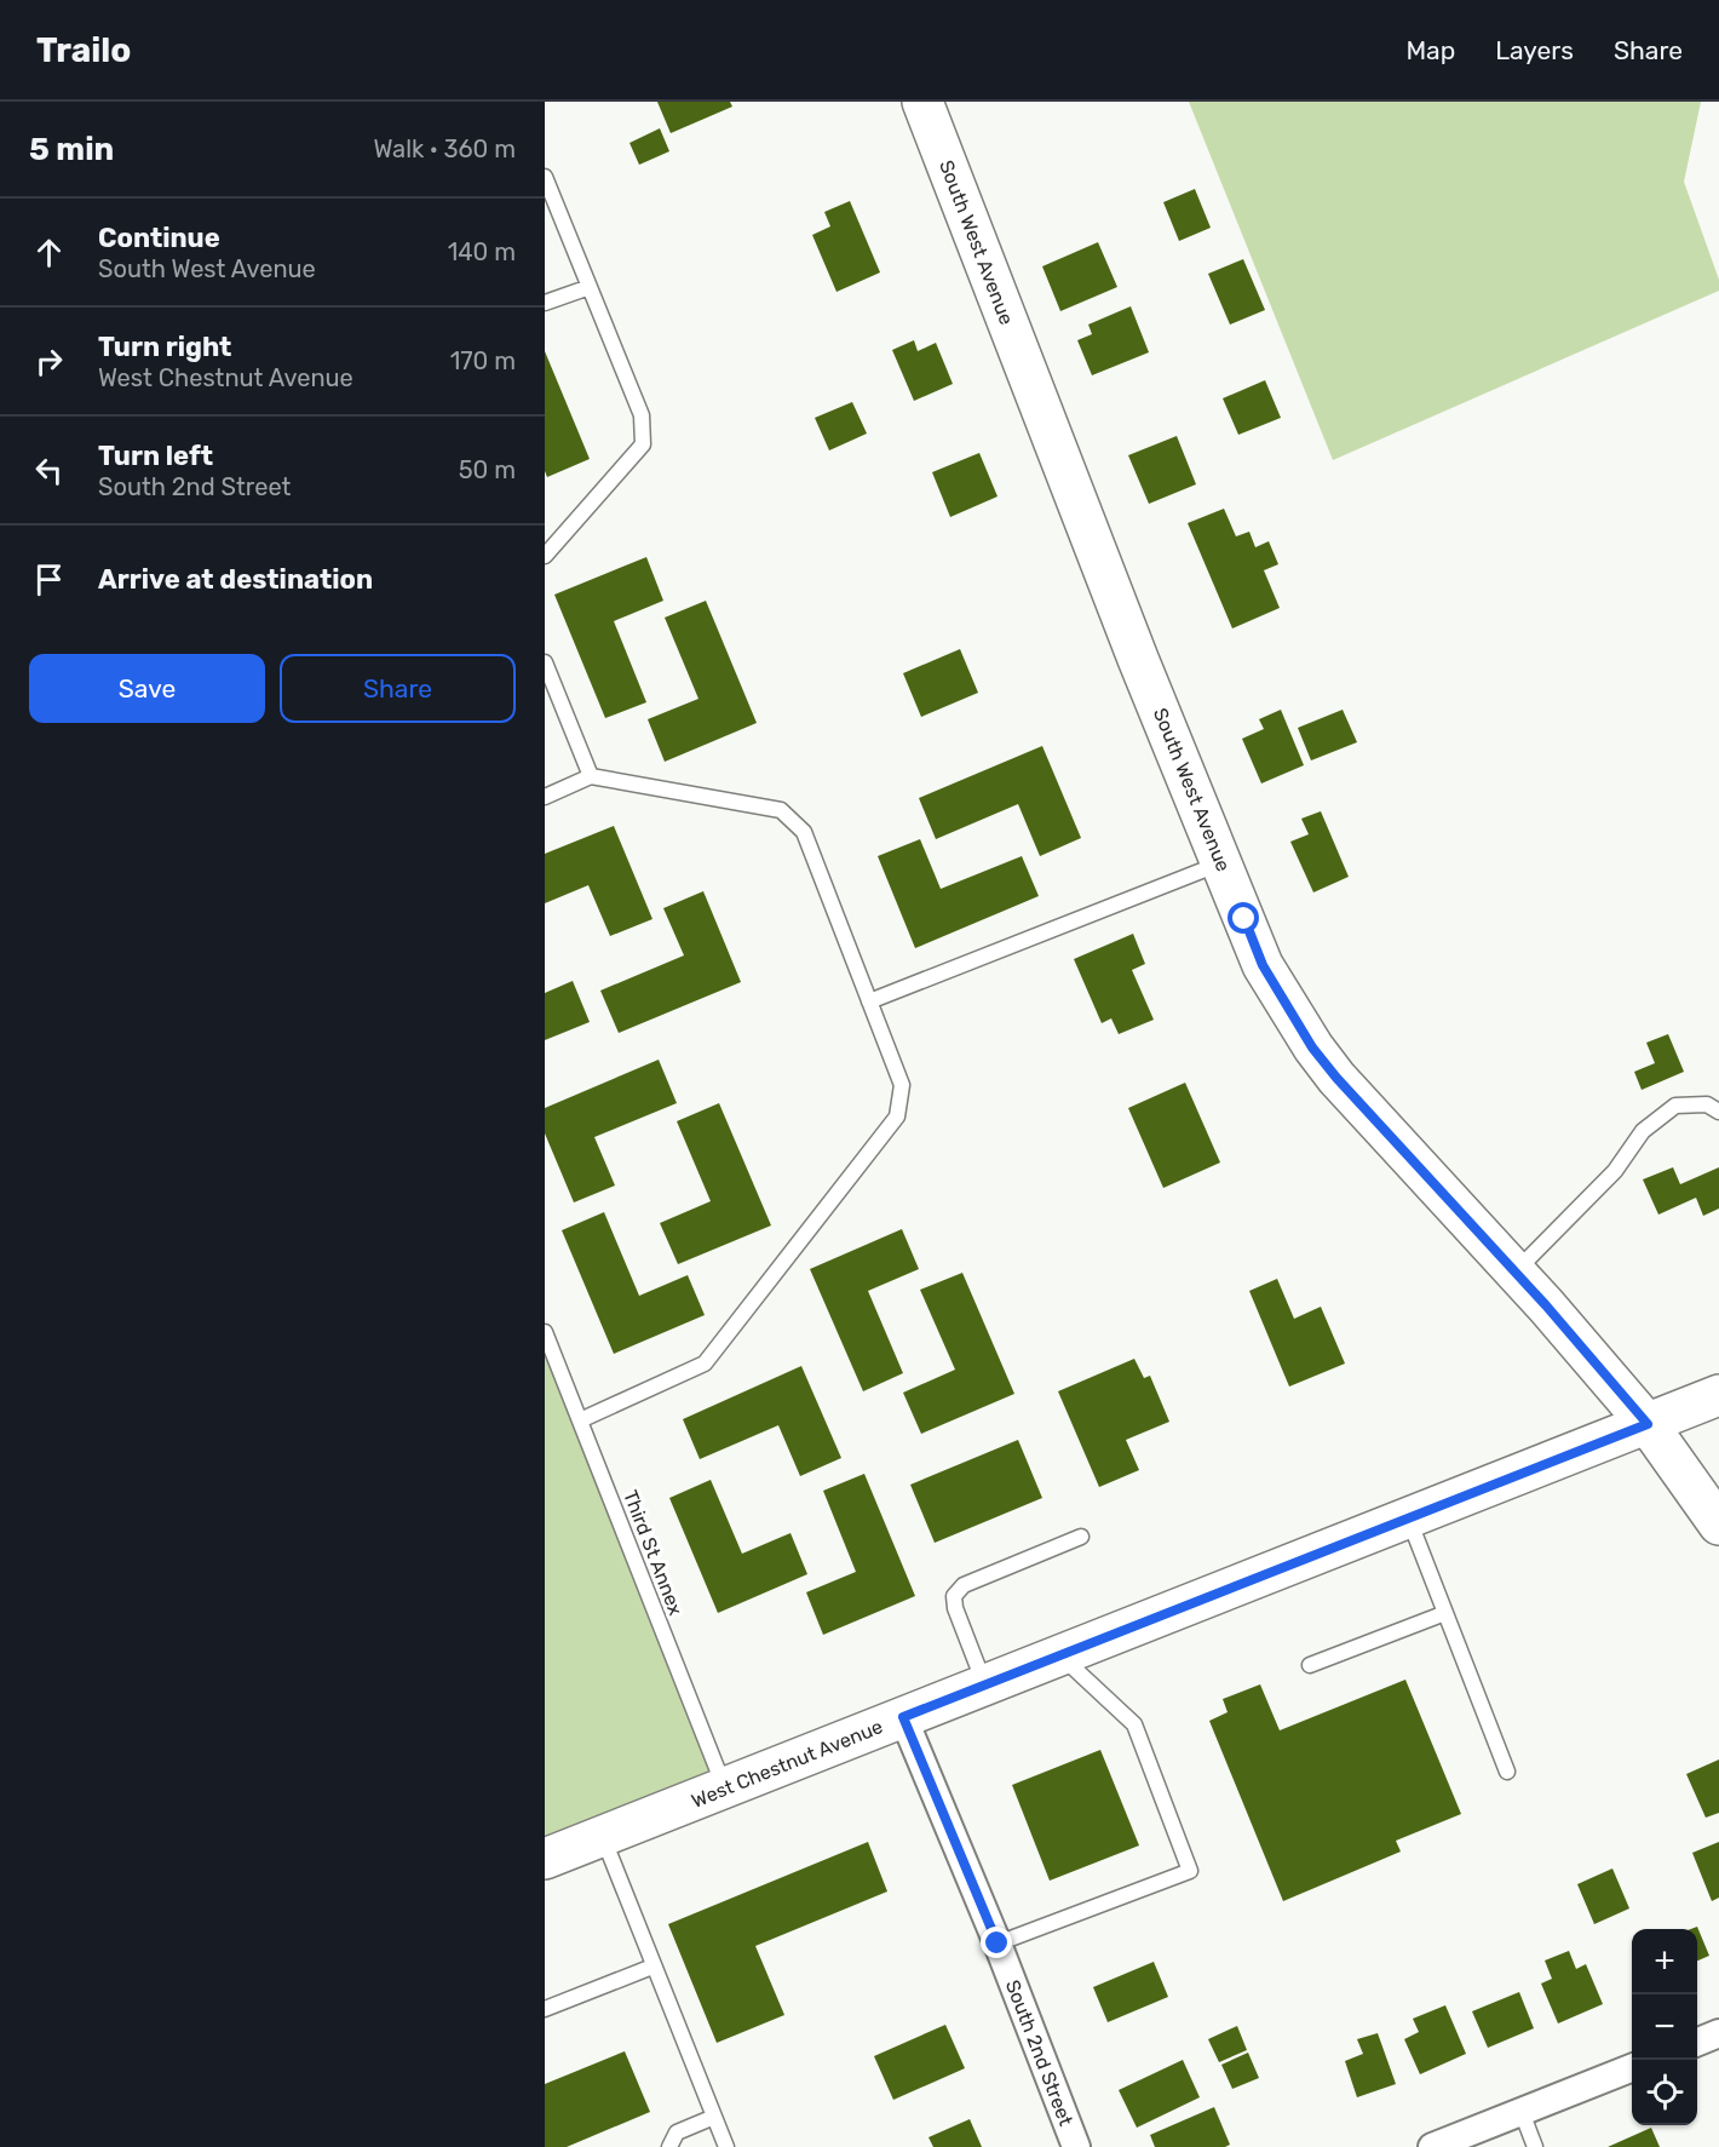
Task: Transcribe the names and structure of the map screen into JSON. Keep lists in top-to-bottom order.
{
  "streets": {
    "street": ["South West Avenue", "West Chestnut Avenue", "South 2nd Street"],
    "lane": ["Third St Annex"]
  },
  "crossings": [
    ["South West Avenue", "West Chestnut Avenue"],
    ["Third St Annex", "West Chestnut Avenue"],
    ["West Chestnut Avenue", "South 2nd Street"]
  ],
  "page": {
    "header": "Trailo",
    "nav": ["Map", "Layers", "Share"],
    "heading": ["5 min", "Walk · 360 m"],
    "list": [
      ["Continue", "South West Avenue", "140 m"],
      ["Turn right", "West Chestnut Avenue", "170 m"],
      ["Turn left", "South 2nd Street", "50 m"],
      "Arrive at destination"
    ],
    "buttons": ["Save", "Share"],
    "map_buttons": ["+", "−"]
  }
}
